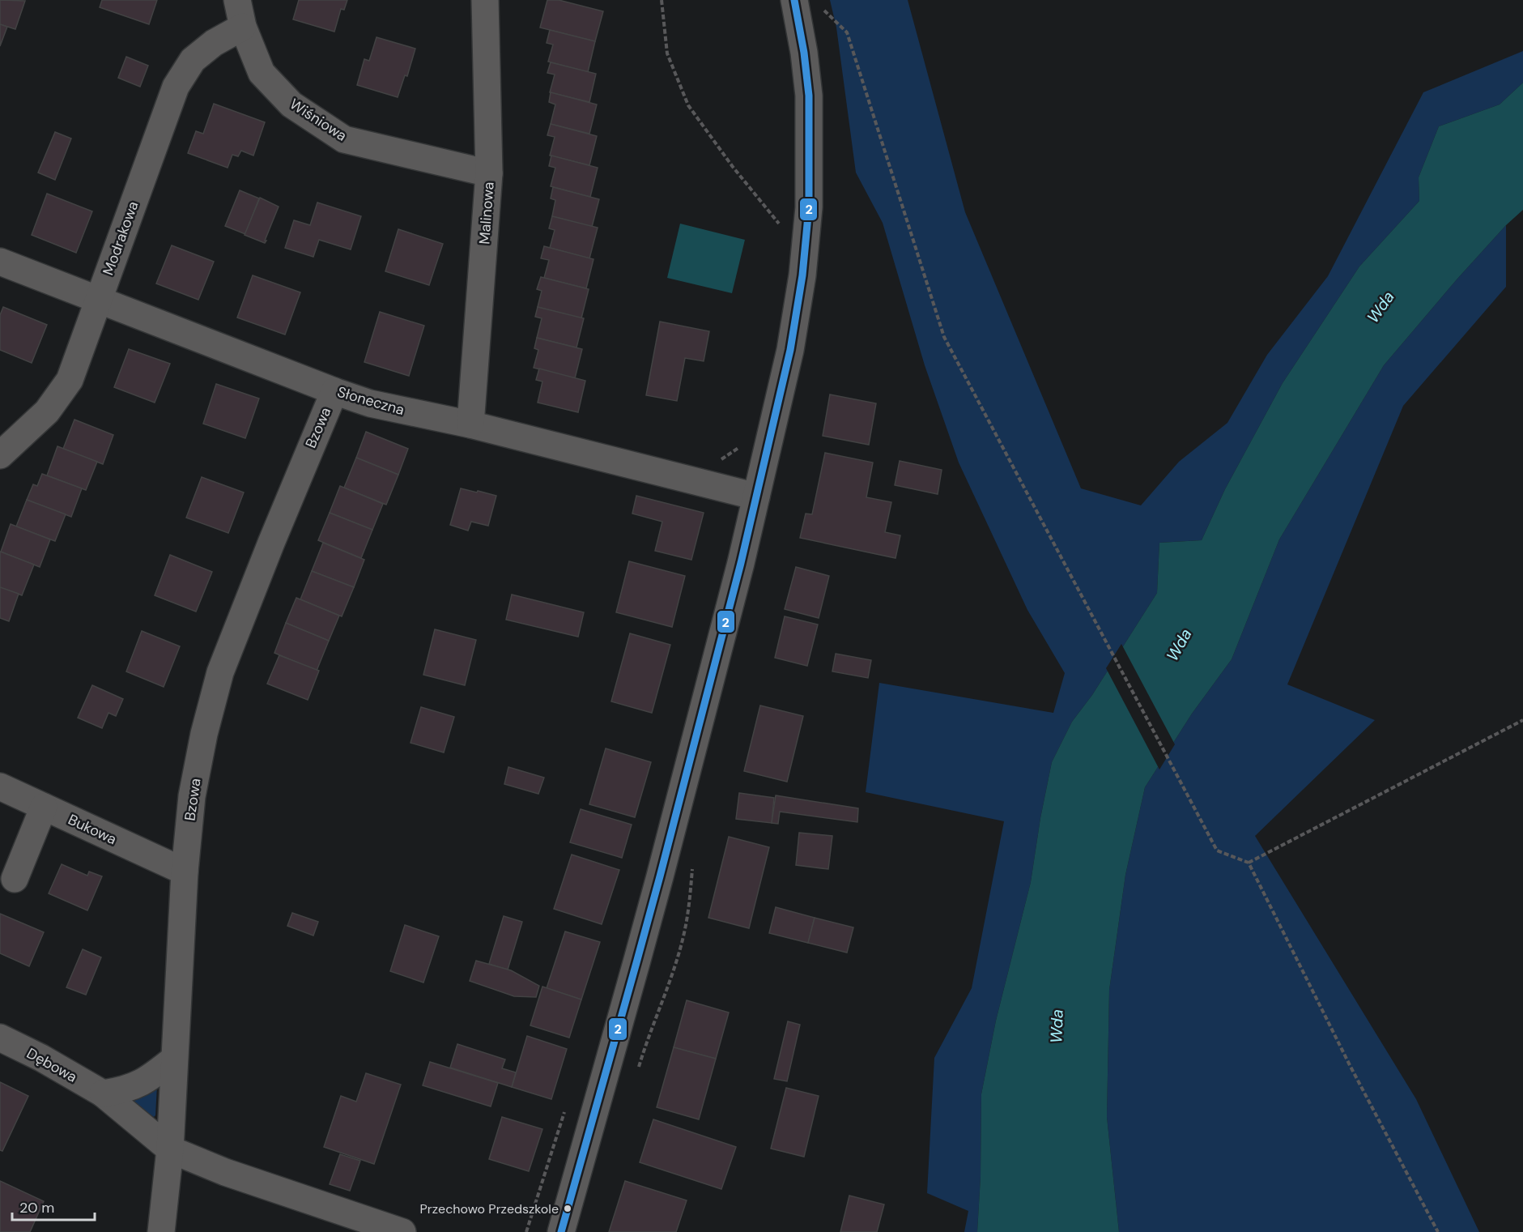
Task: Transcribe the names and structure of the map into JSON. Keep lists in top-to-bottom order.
{
  "streets": {
    "street": [
      "Wiśniowa",
      "Malinowa",
      "Modrakowa",
      "Słoneczna",
      "Bzowa",
      "Bukowa",
      "Dębowa"
    ]
  },
  "crossings": [
    ["Wiśniowa", "Malinowa"],
    ["Wiśniowa", "Modrakowa"],
    ["Malinowa", "Słoneczna"],
    ["Modrakowa", "Słoneczna"],
    ["Słoneczna", "Bzowa"],
    ["Bzowa", "Bukowa"],
    ["Bzowa", "Dębowa"]
  ],
  "water": ["Wda"],
  "places": ["Przechowo Przedszkole"],
  "lines": ["transit line 2"],
  "scale_bar": "20 m"
}
